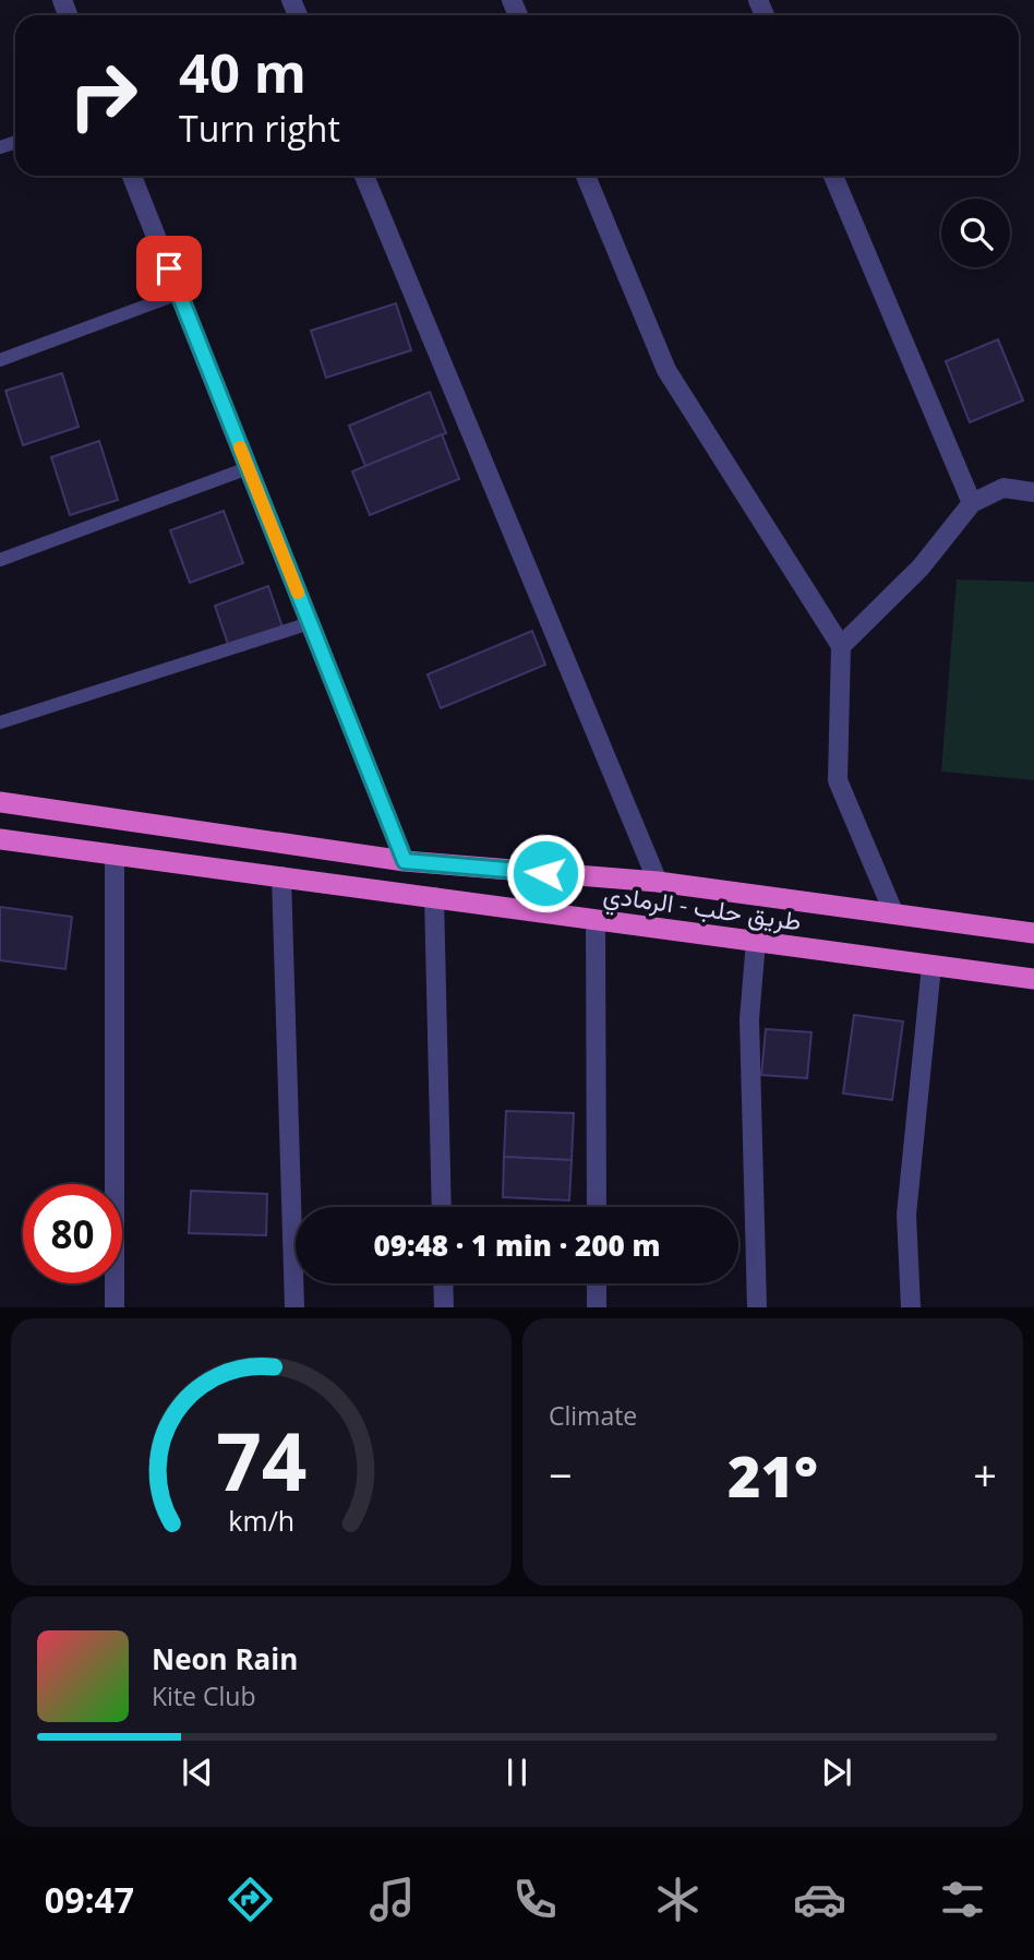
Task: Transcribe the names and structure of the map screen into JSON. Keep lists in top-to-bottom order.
{
  "streets": {
    "highway": ["طريق حلب - الرمادي"]
  },
  "page": {
    "turn": ["40 m", "Turn right"],
    "limit": "80",
    "trip": "09:48 · 1 min · 200 m",
    "tile": "Climate",
    "heat": ["−", "21°", "+"],
    "song": ["Neon Rain", "Kite Club"],
    "tabs": "09:47",
    "gauge": ["74", "km/h"]
  }
}
